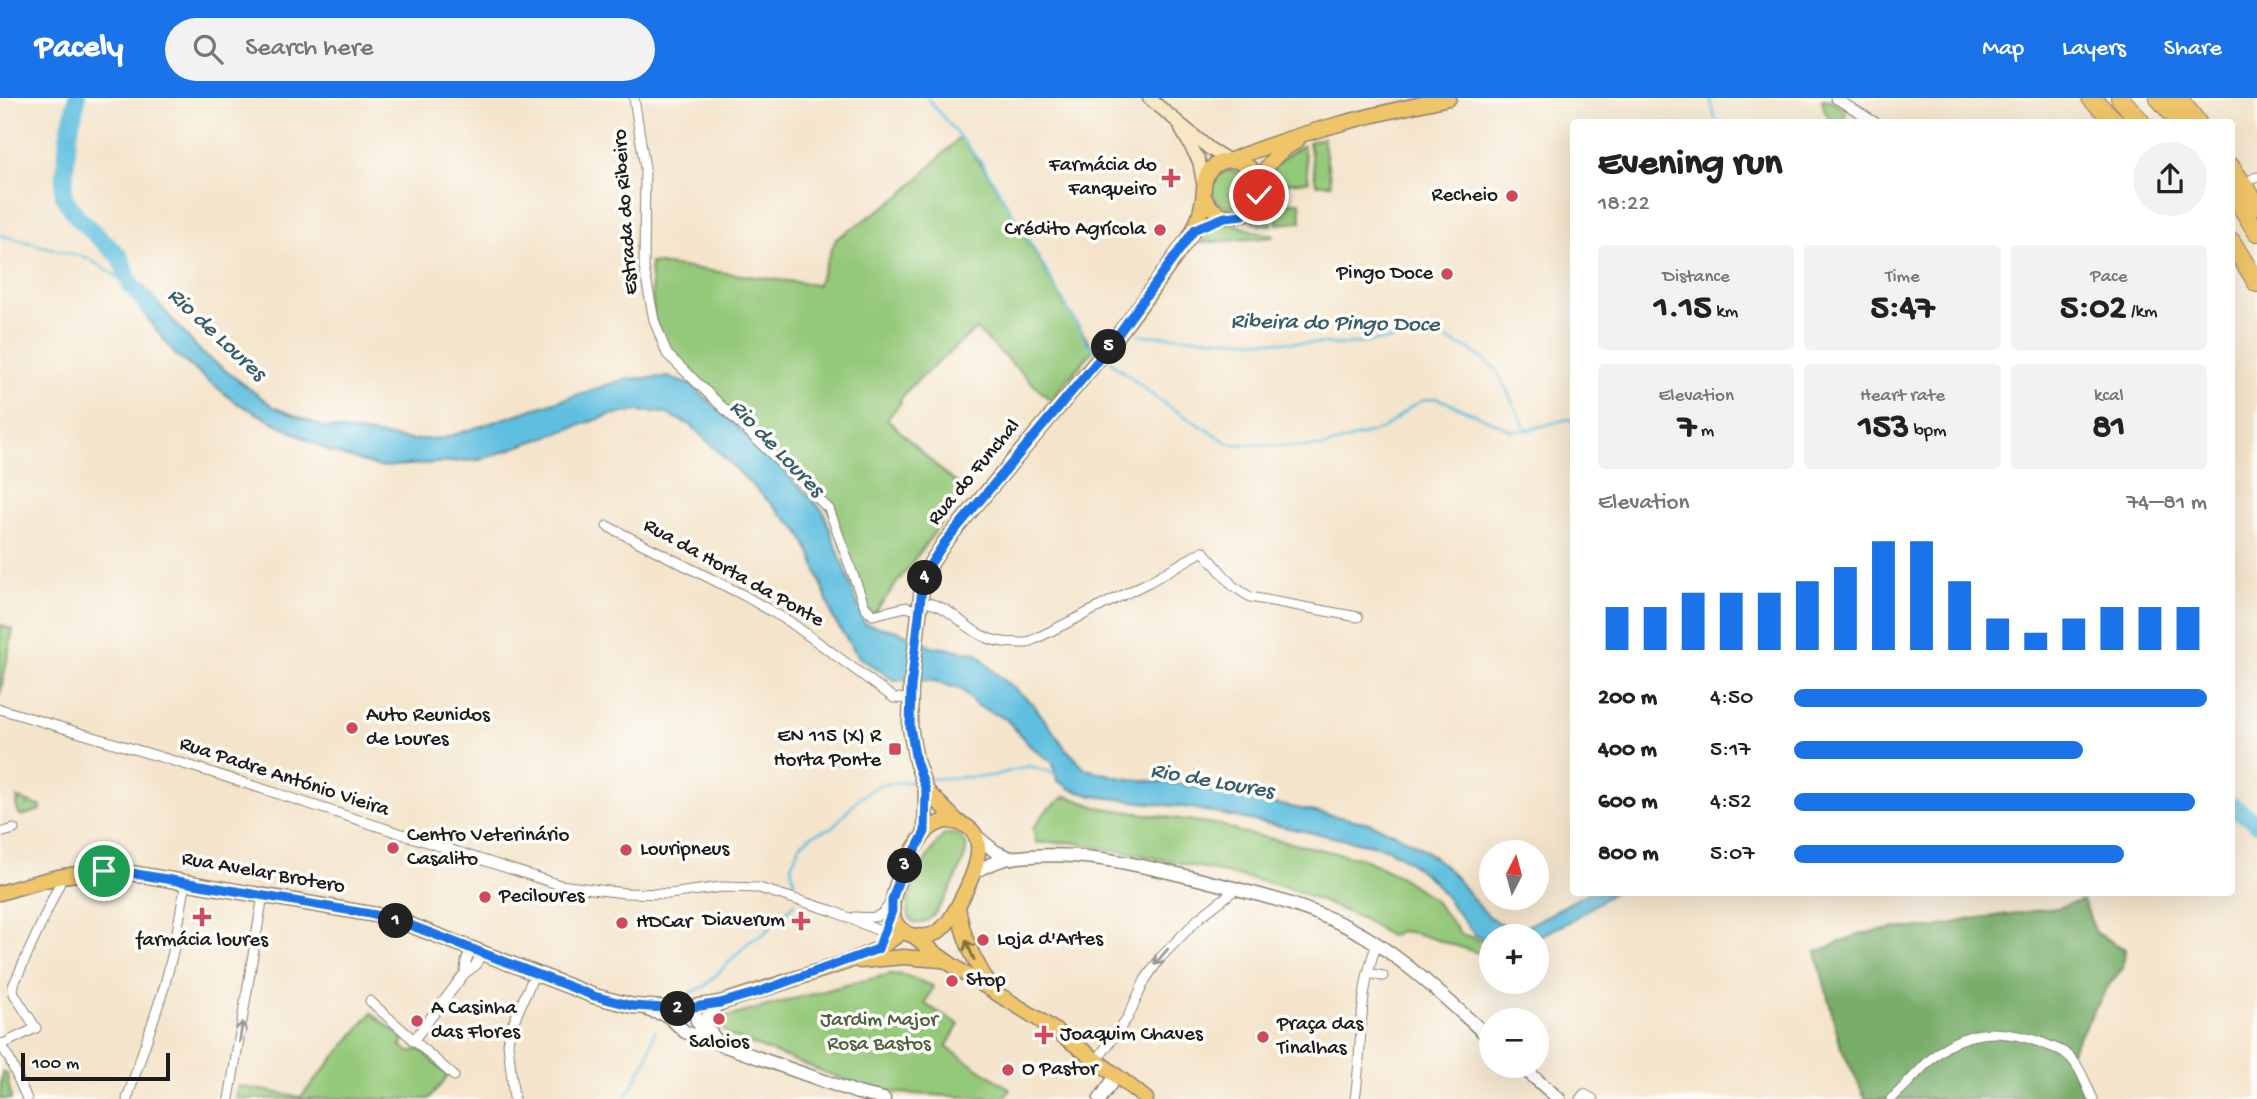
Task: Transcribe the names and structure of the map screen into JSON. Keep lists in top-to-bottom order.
{
  "streets": {
    "main road": ["Rua do Funchal", "Rua Avelar Brotero"],
    "street": ["Estrada do Ribeiro", "Rua da Horta da Ponte", "Rua Padre António Vieira"]
  },
  "crossings": [
    ["Estrada do Ribeiro", "Rua do Funchal"],
    ["Rua do Funchal", "Rua da Horta da Ponte"],
    ["Rua do Funchal", "Rua Padre António Vieira"]
  ],
  "water": ["Ribeira do Pingo Doce", "Rio de Loures"],
  "parks": ["Jardim Major Rosa Bastos"],
  "places": {
    "health": [
      "Farmácia do Fanqueiro",
      "farmácia loures",
      "Diaverum",
      "Joaquim Chaves"
    ],
    "other": [
      "Recheio",
      "Crédito Agrícola",
      "Pingo Doce",
      "Auto Reunidos de Loures",
      "Centro Veterinário Casalito",
      "Louripneus",
      "Peciloures",
      "HDCar",
      "Loja d'Artes",
      "Stop",
      "Saloios",
      "A Casinha das Flores",
      "Praça das Tinalhas",
      "O Pastor"
    ],
    "transit": ["EN 115 (X) R Horta Ponte"]
  },
  "scale_bar": "100 m",
  "north": "top",
  "page": {
    "header": "Pacely",
    "search": "Search here",
    "nav": ["Map", "Layers", "Share"],
    "heading": ["Evening run", "18:22"],
    "stats": [
      ["Distance", "1.15 km"],
      ["Time", "5:47"],
      ["Pace", "5:02 /km"],
      ["Elevation", "7 m"],
      ["Heart rate", "153 bpm"],
      ["kcal", "81"]
    ],
    "pins": [
      "5",
      "4",
      "3",
      "1",
      "2"
    ],
    "chart": ["Elevation", "74–81 m"],
    "list": [
      {
        "name": "200 m",
        "note": "4:50"
      },
      {
        "name": "400 m",
        "note": "5:17"
      },
      {
        "name": "600 m",
        "note": "4:52"
      },
      {
        "name": "800 m",
        "note": "5:07"
      }
    ],
    "map_buttons": ["+", "−"],
    "scale": "100 m"
  }
}
